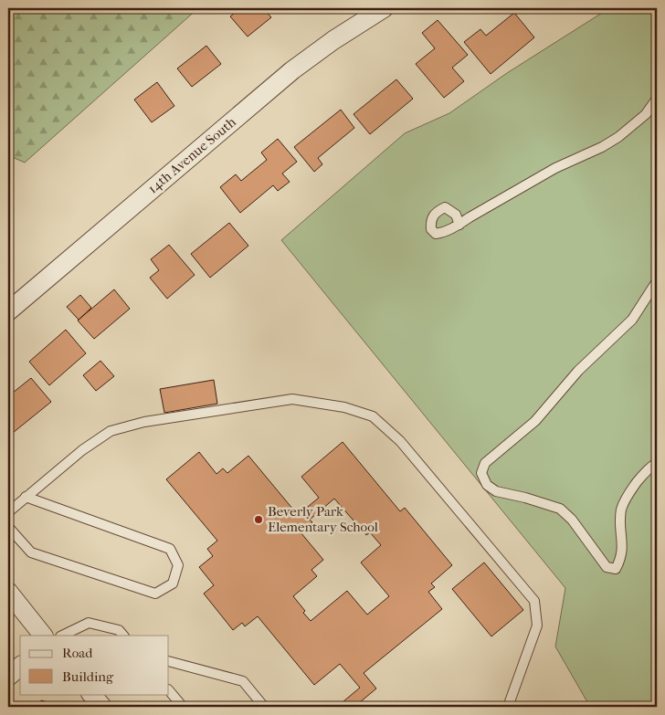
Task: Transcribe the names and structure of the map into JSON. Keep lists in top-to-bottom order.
{
  "streets": {
    "street": ["14th Avenue South"]
  },
  "places": ["Beverly Park Elementary School"],
  "legend": ["Road", "Building"]
}
